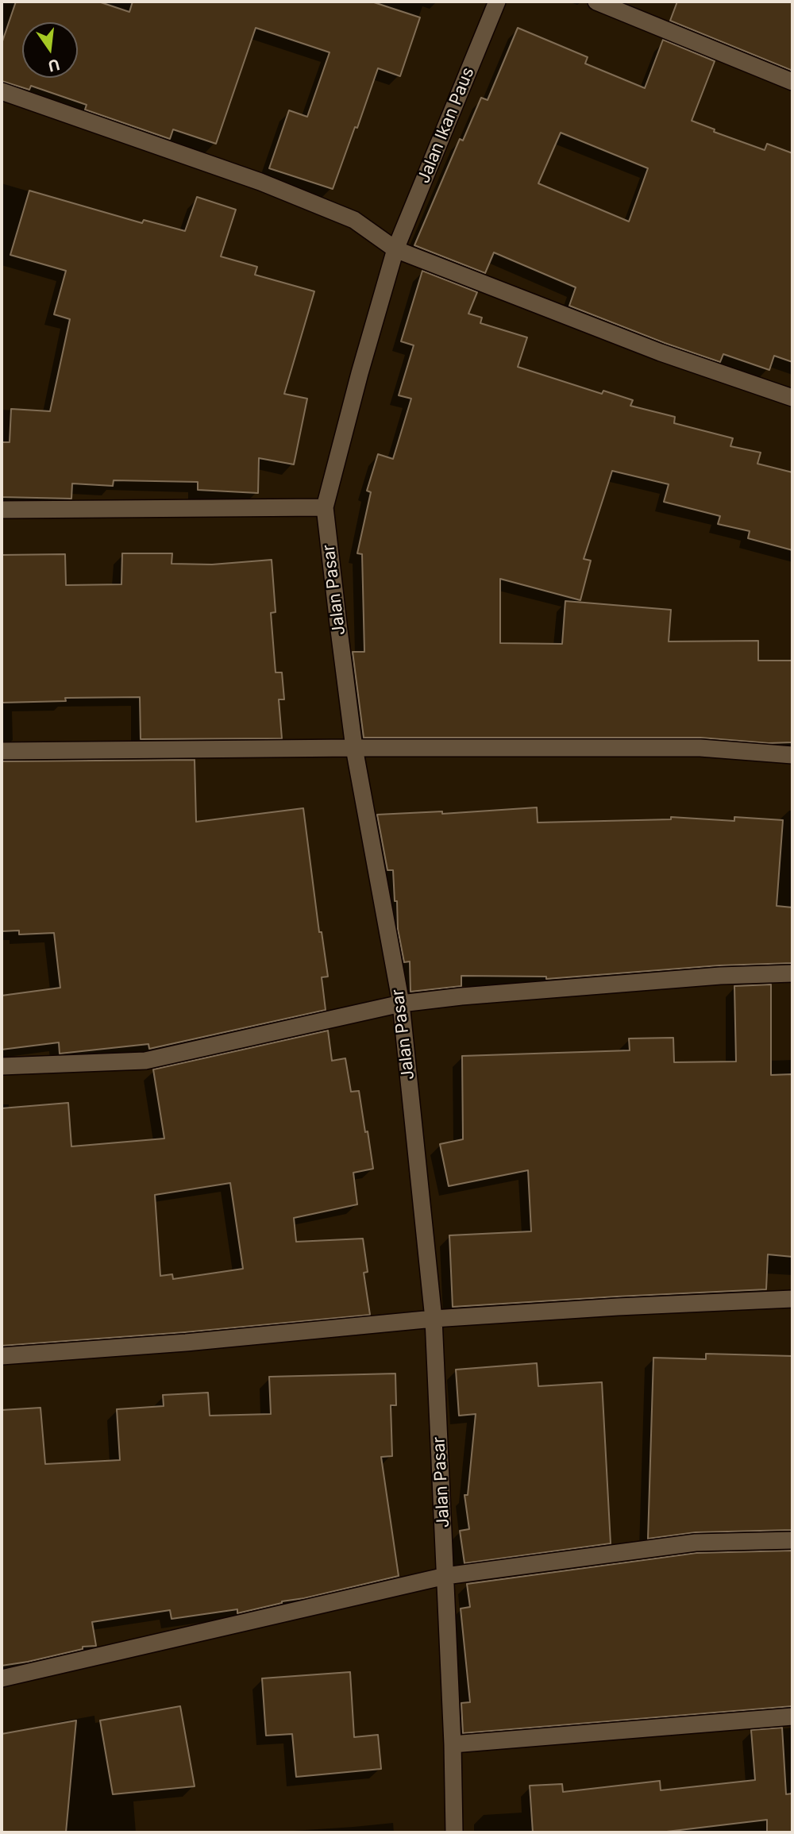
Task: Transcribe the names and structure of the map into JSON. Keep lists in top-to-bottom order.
{
  "streets": {
    "street": ["Jalan Ikan Paus", "Jalan Pasar"]
  },
  "crossings": [
    ["Jalan Ikan Paus", "Jalan Pasar"]
  ],
  "north": "bottom"
}
